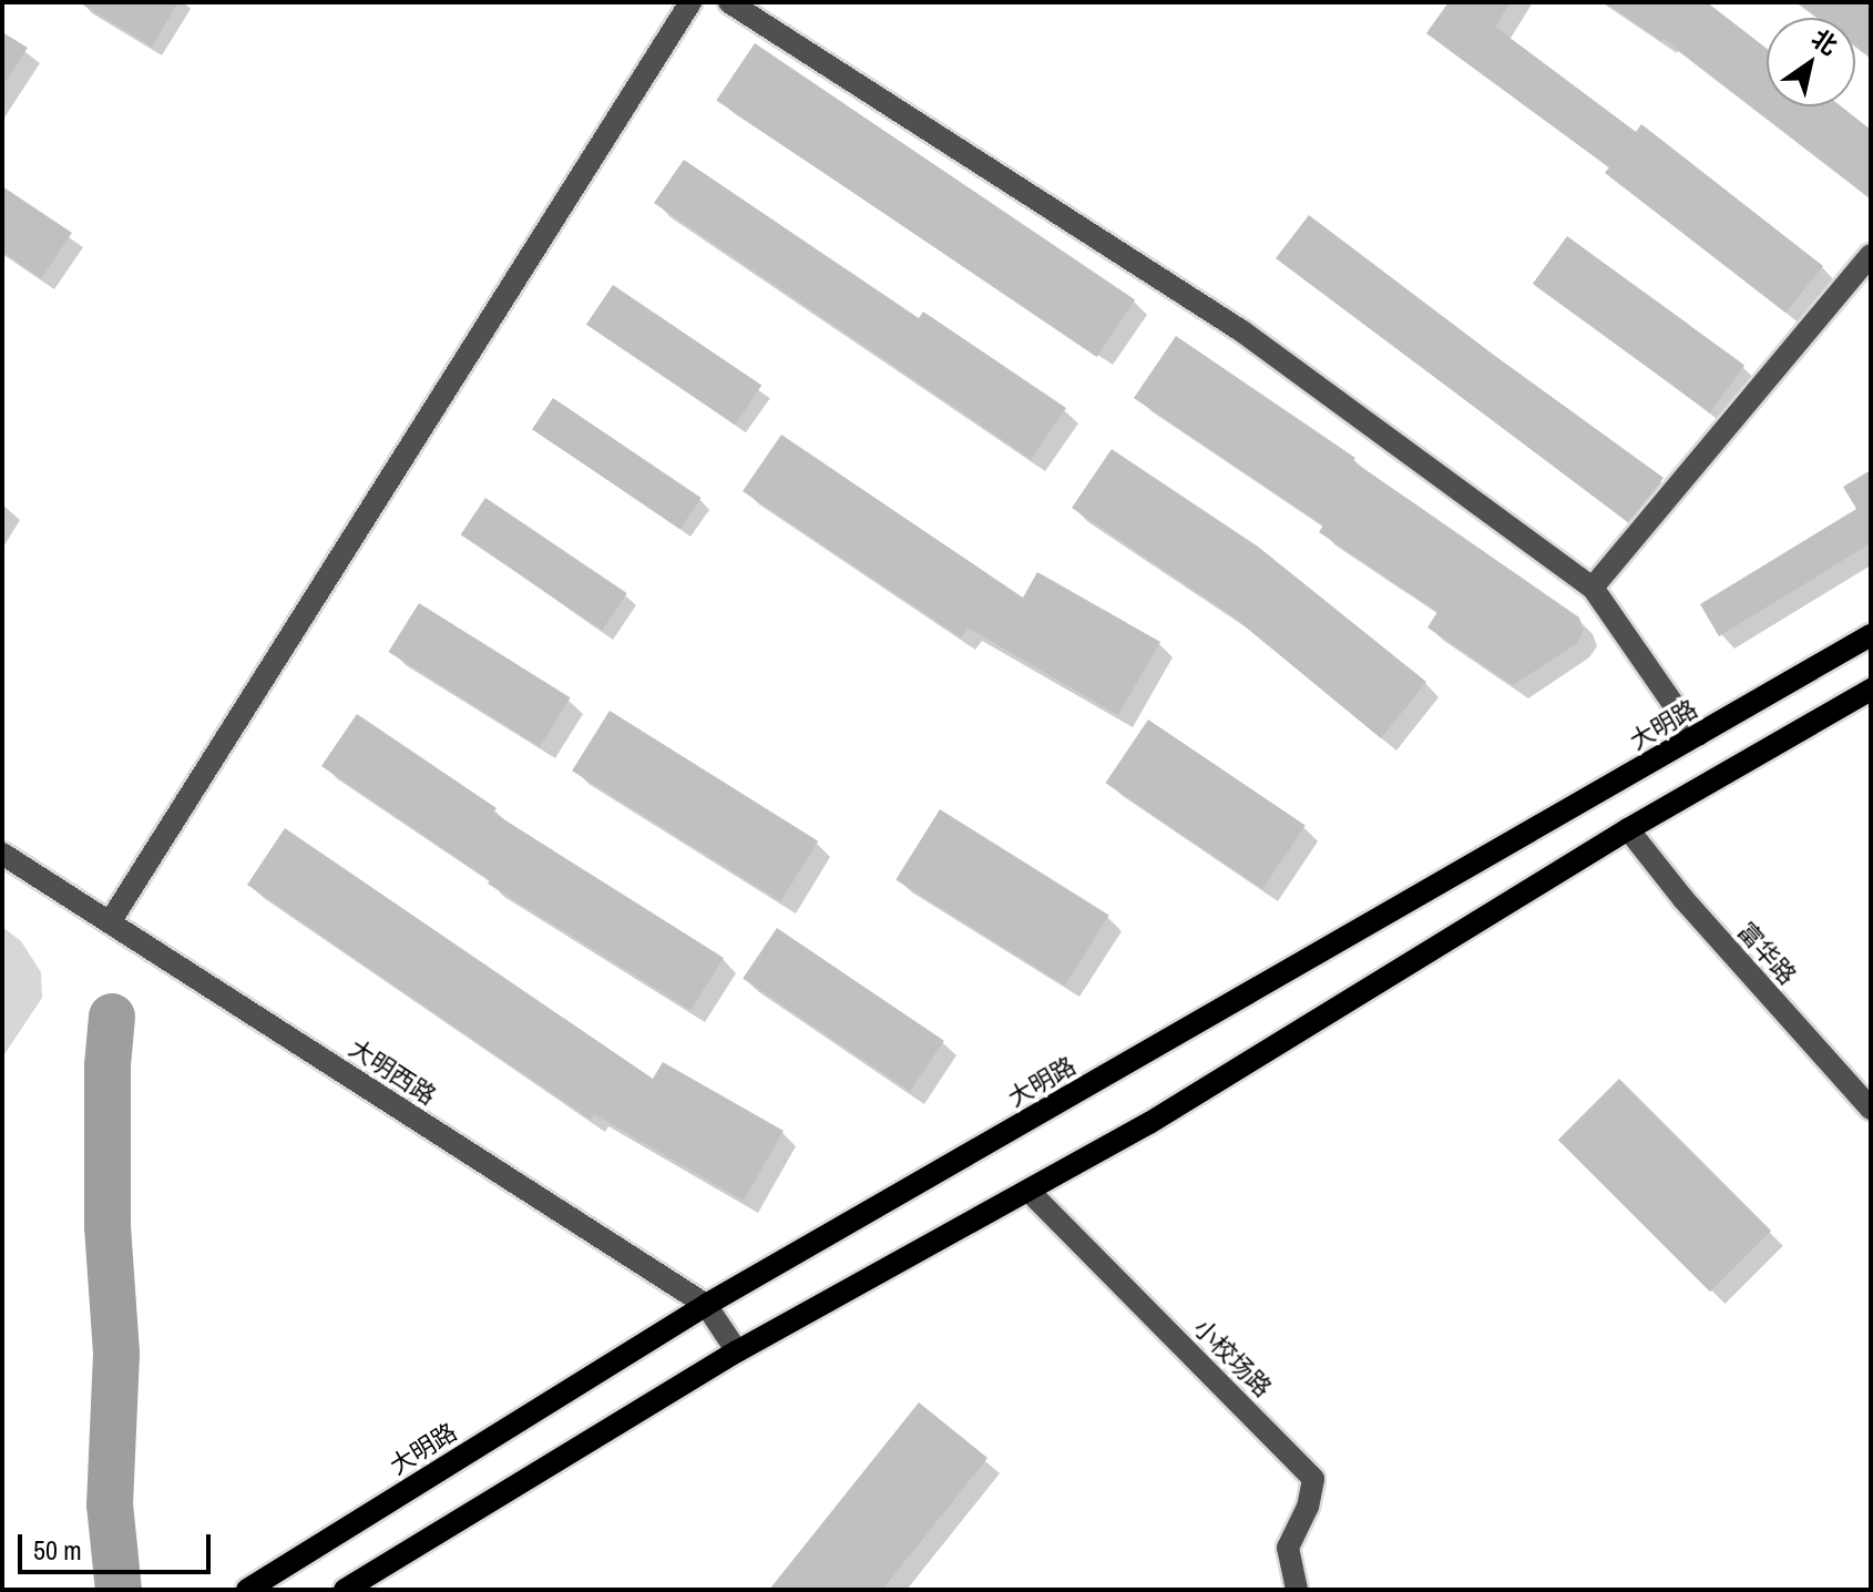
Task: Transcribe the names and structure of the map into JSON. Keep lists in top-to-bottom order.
{
  "streets": {
    "main road": ["大明路"],
    "street": ["富华路", "大明西路", "小校场路"]
  },
  "crossings": [
    ["大明路", "大明西路"]
  ],
  "scale_bar": "50 m",
  "north": "top right"
}
